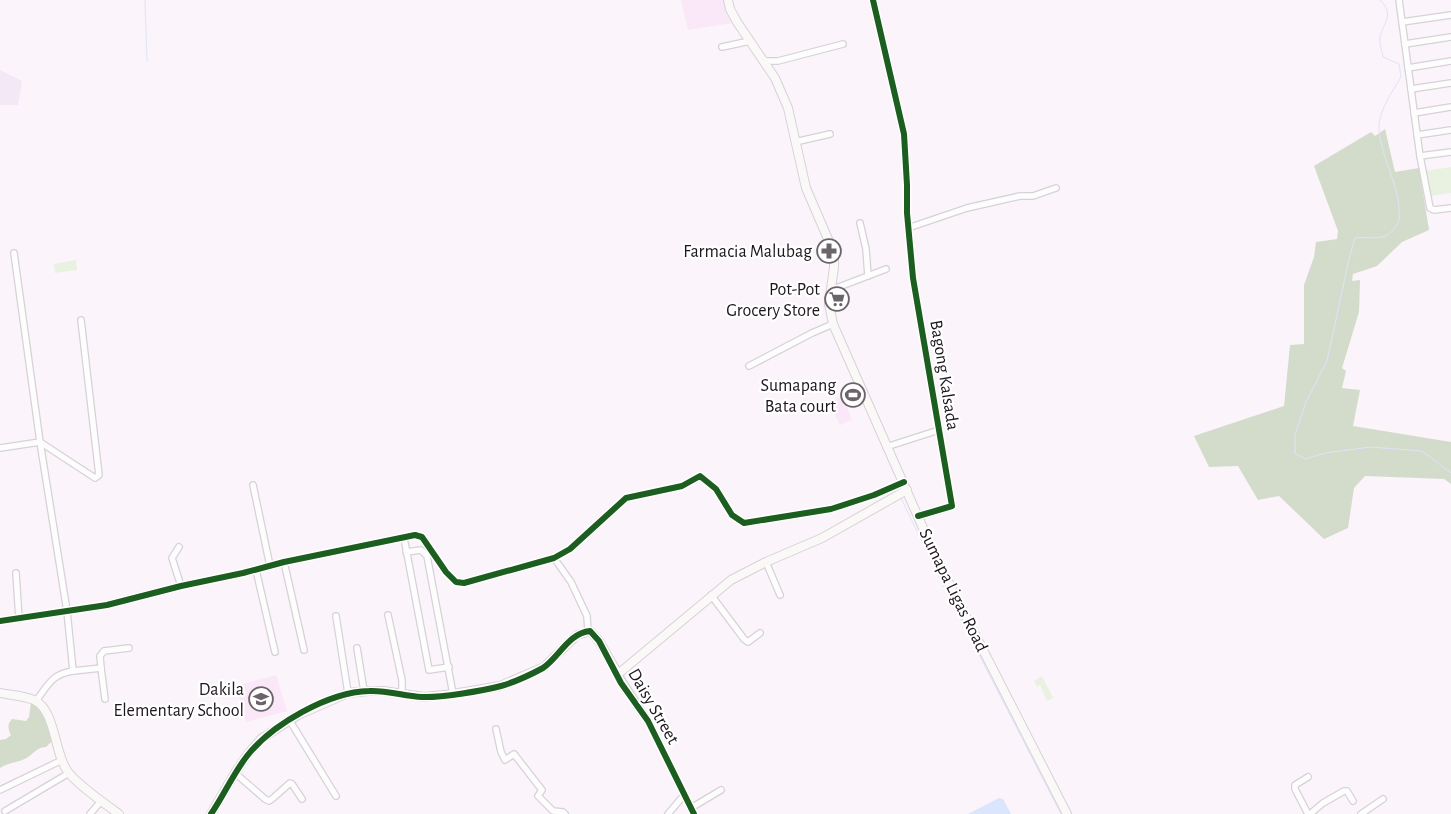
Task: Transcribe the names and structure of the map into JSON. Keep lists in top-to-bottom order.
{
  "streets": {
    "street": ["Bagong Kalsada", "Sumapa Ligas Road", "Daisy Street"]
  },
  "crossings": [
    ["Bagong Kalsada", "Sumapa Ligas Road"]
  ],
  "places": {
    "pharmacy": ["Farmacia Malubag"],
    "supermarket": ["Pot-Pot Grocery Store"],
    "sports": ["Sumapang Bata court"],
    "school or university": ["Dakila Elementary School"]
  }
}
